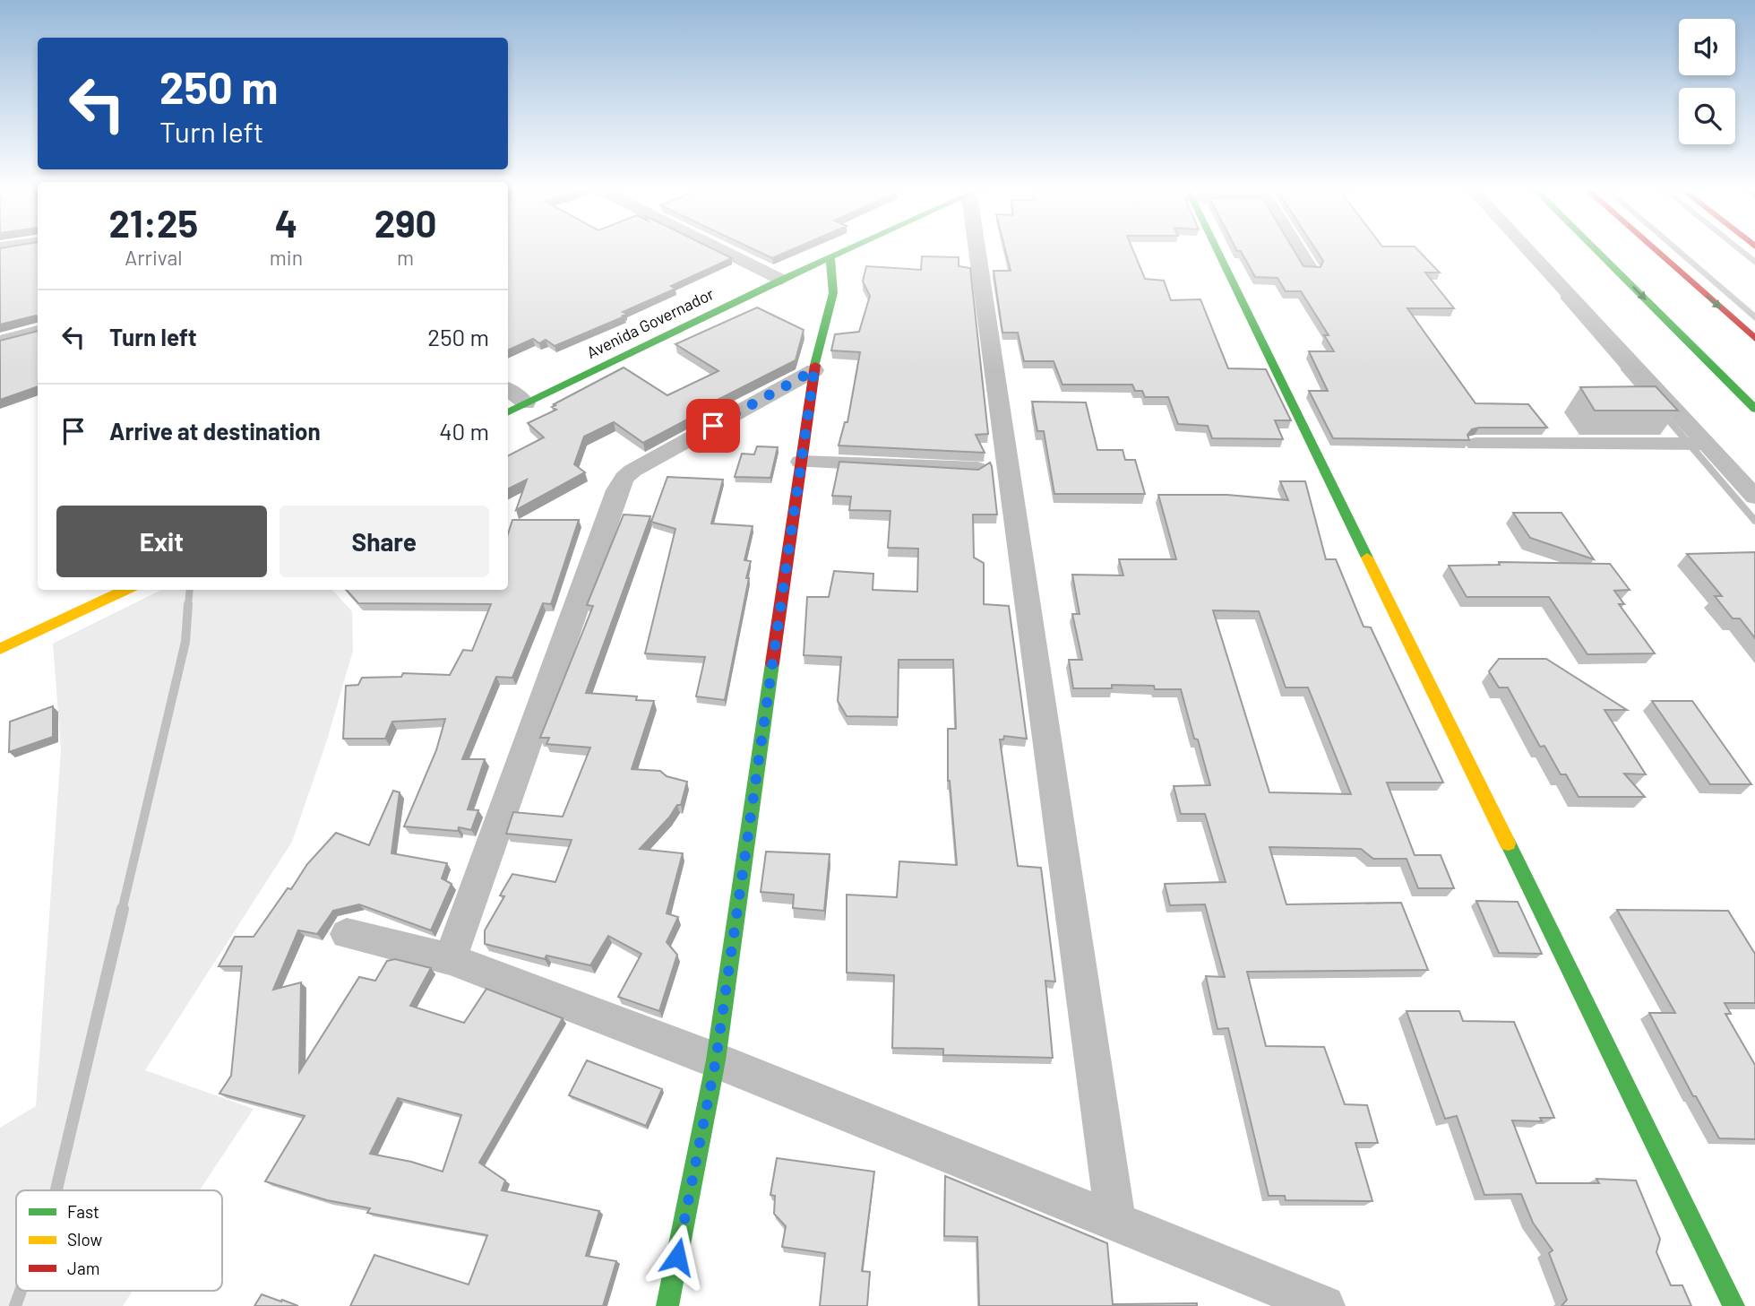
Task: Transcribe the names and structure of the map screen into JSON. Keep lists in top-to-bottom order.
{
  "streets": {
    "main road": ["Avenida Governador"]
  },
  "legend": ["Fast", "Slow", "Jam"],
  "page": {
    "turn": ["250 m", "Turn left"],
    "eta": [
      "21:25",
      "Arrival",
      "4",
      "min",
      "290",
      "m"
    ],
    "list": [
      {
        "name": "Turn left",
        "value": "250 m"
      },
      {
        "name": "Arrive at destination",
        "value": "40 m"
      }
    ],
    "buttons": ["Exit", "Share"]
  }
}
